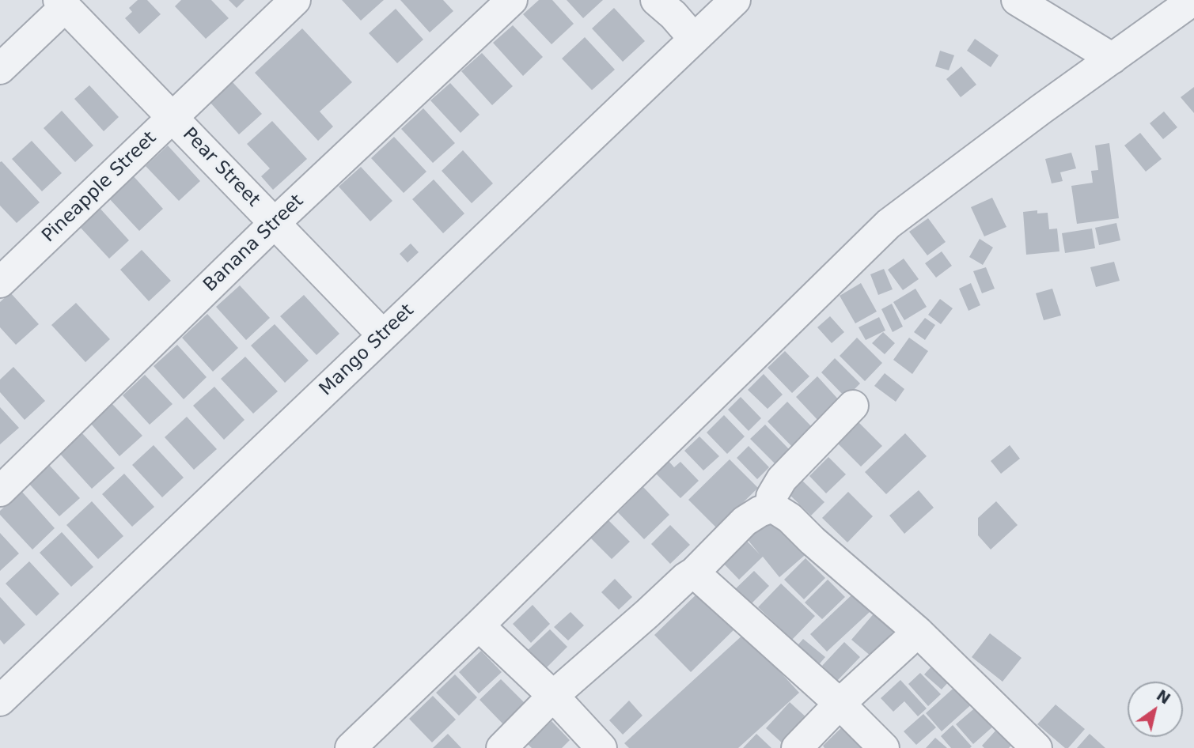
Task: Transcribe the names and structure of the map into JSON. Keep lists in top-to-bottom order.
{
  "streets": {
    "street": [
      "Pear Street",
      "Pineapple Street",
      "Banana Street",
      "Mango Street"
    ]
  },
  "crossings": [
    ["Pear Street", "Pineapple Street"],
    ["Pear Street", "Banana Street"],
    ["Pear Street", "Mango Street"]
  ],
  "north": "top right"
}
